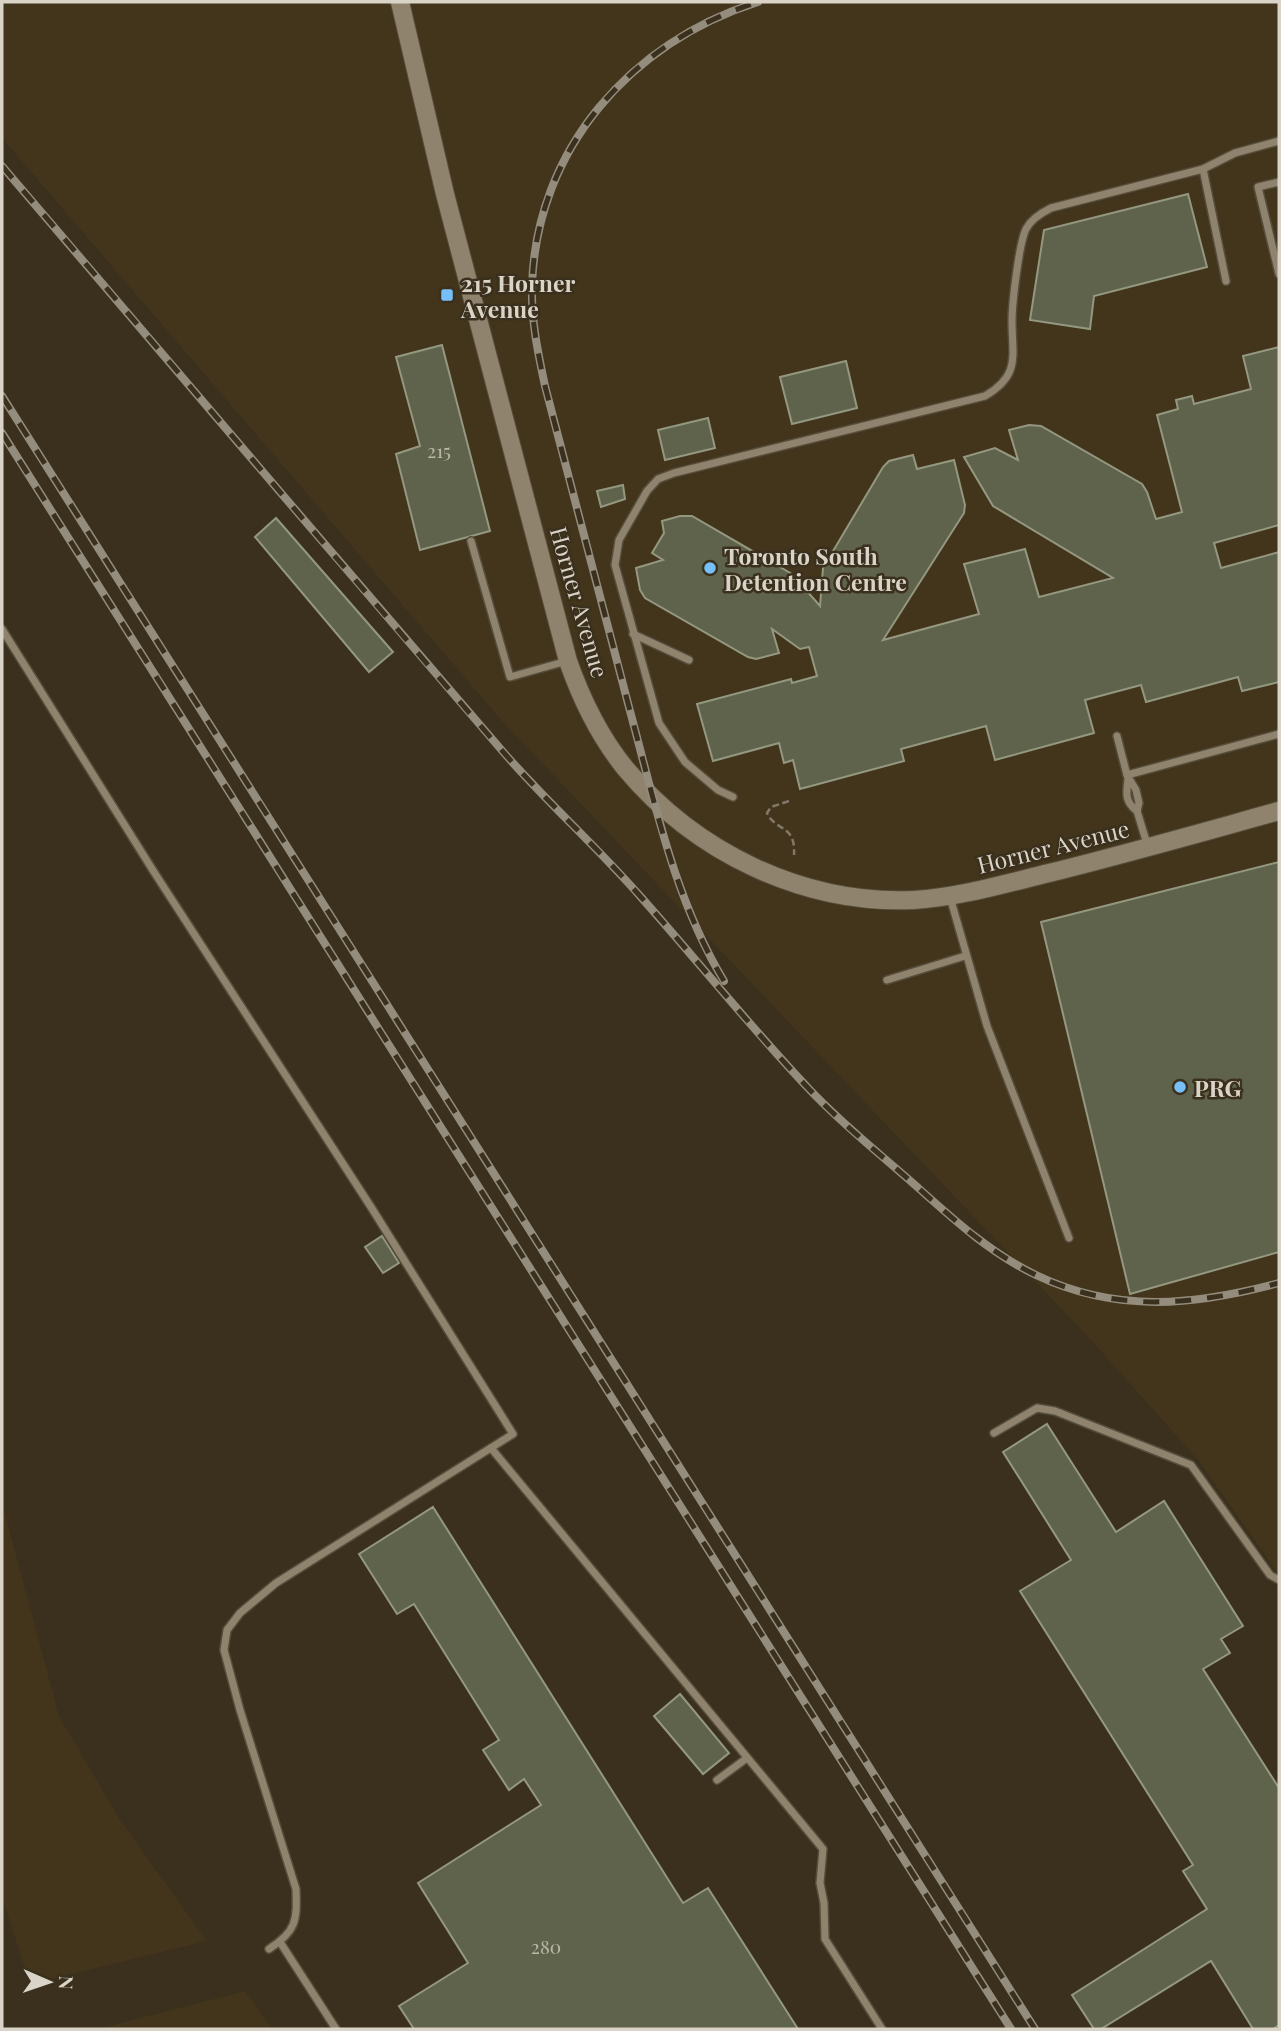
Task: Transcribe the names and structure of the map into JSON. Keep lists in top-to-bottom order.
{
  "streets": {
    "main road": ["Horner Avenue"]
  },
  "places": {
    "transit": ["215 Horner Avenue"],
    "other": ["Toronto South Detention Centre", "PRG"]
  },
  "house_numbers": ["215", "280"],
  "north": "right"
}
